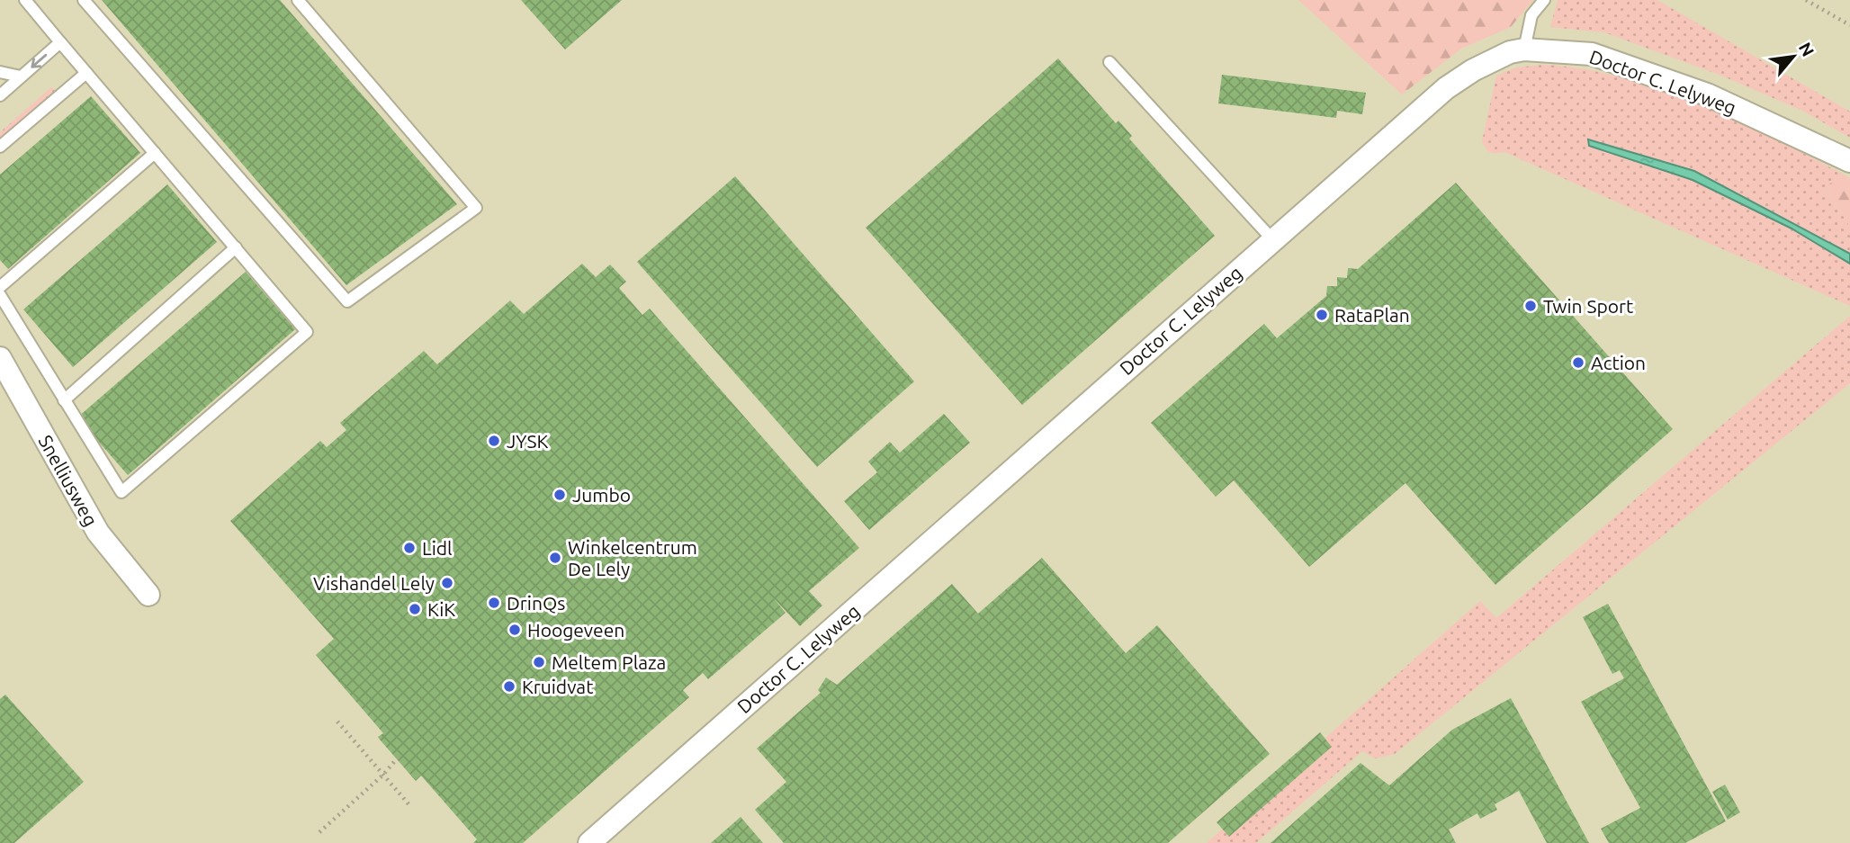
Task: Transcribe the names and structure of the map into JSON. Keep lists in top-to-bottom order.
{
  "streets": {
    "street": ["Doctor C. Lelyweg", "Snelliusweg"]
  },
  "places": [
    "Twin Sport",
    "RataPlan",
    "Action",
    "JYSK",
    "Jumbo",
    "Lidl",
    "Winkelcentrum De Lely",
    "Vishandel Lely",
    "DrinQs",
    "KiK",
    "Hoogeveen",
    "Meltem Plaza",
    "Kruidvat"
  ],
  "north": "top right"
}
